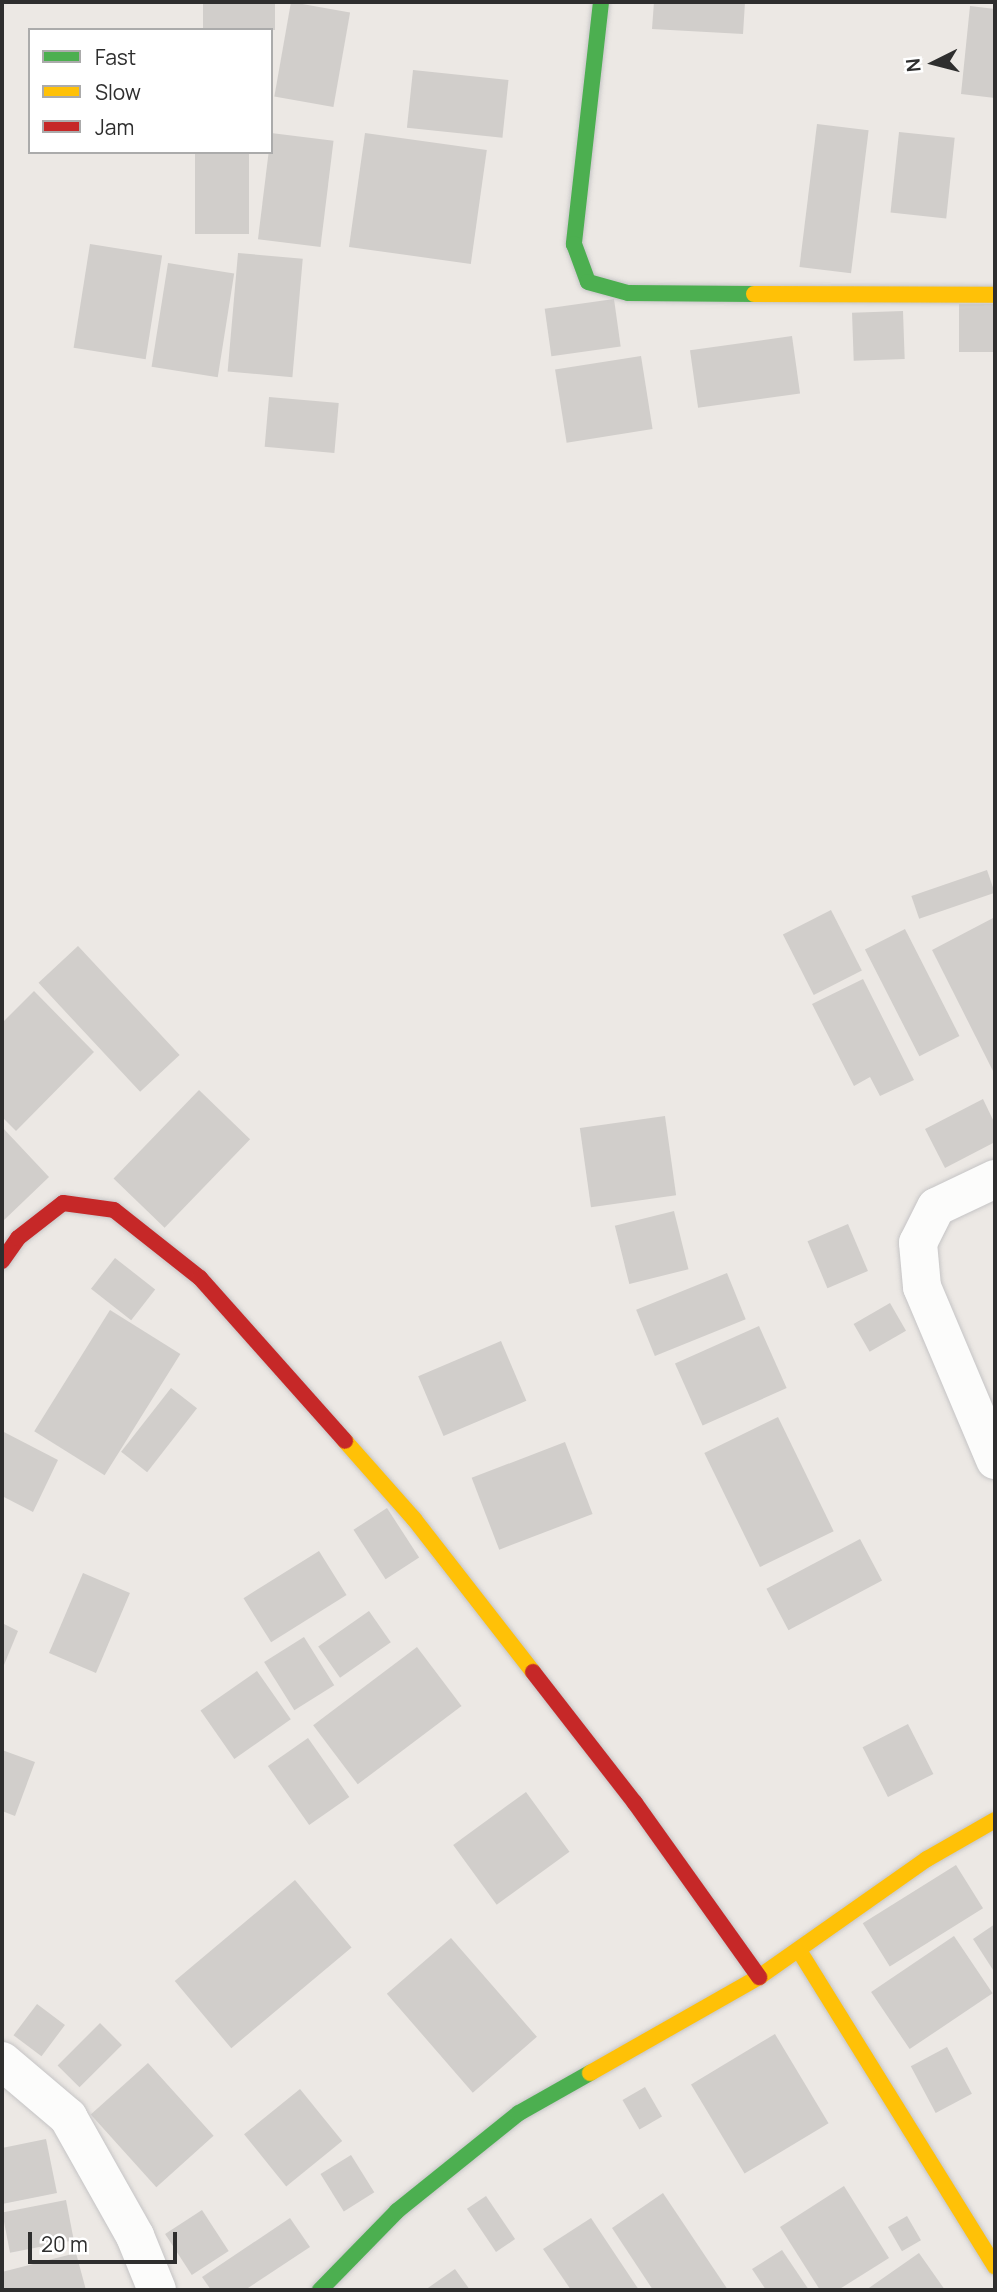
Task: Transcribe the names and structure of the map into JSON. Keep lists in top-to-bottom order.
{
  "legend": ["Fast", "Slow", "Jam"],
  "scale_bar": "20 m",
  "north": "left"
}
